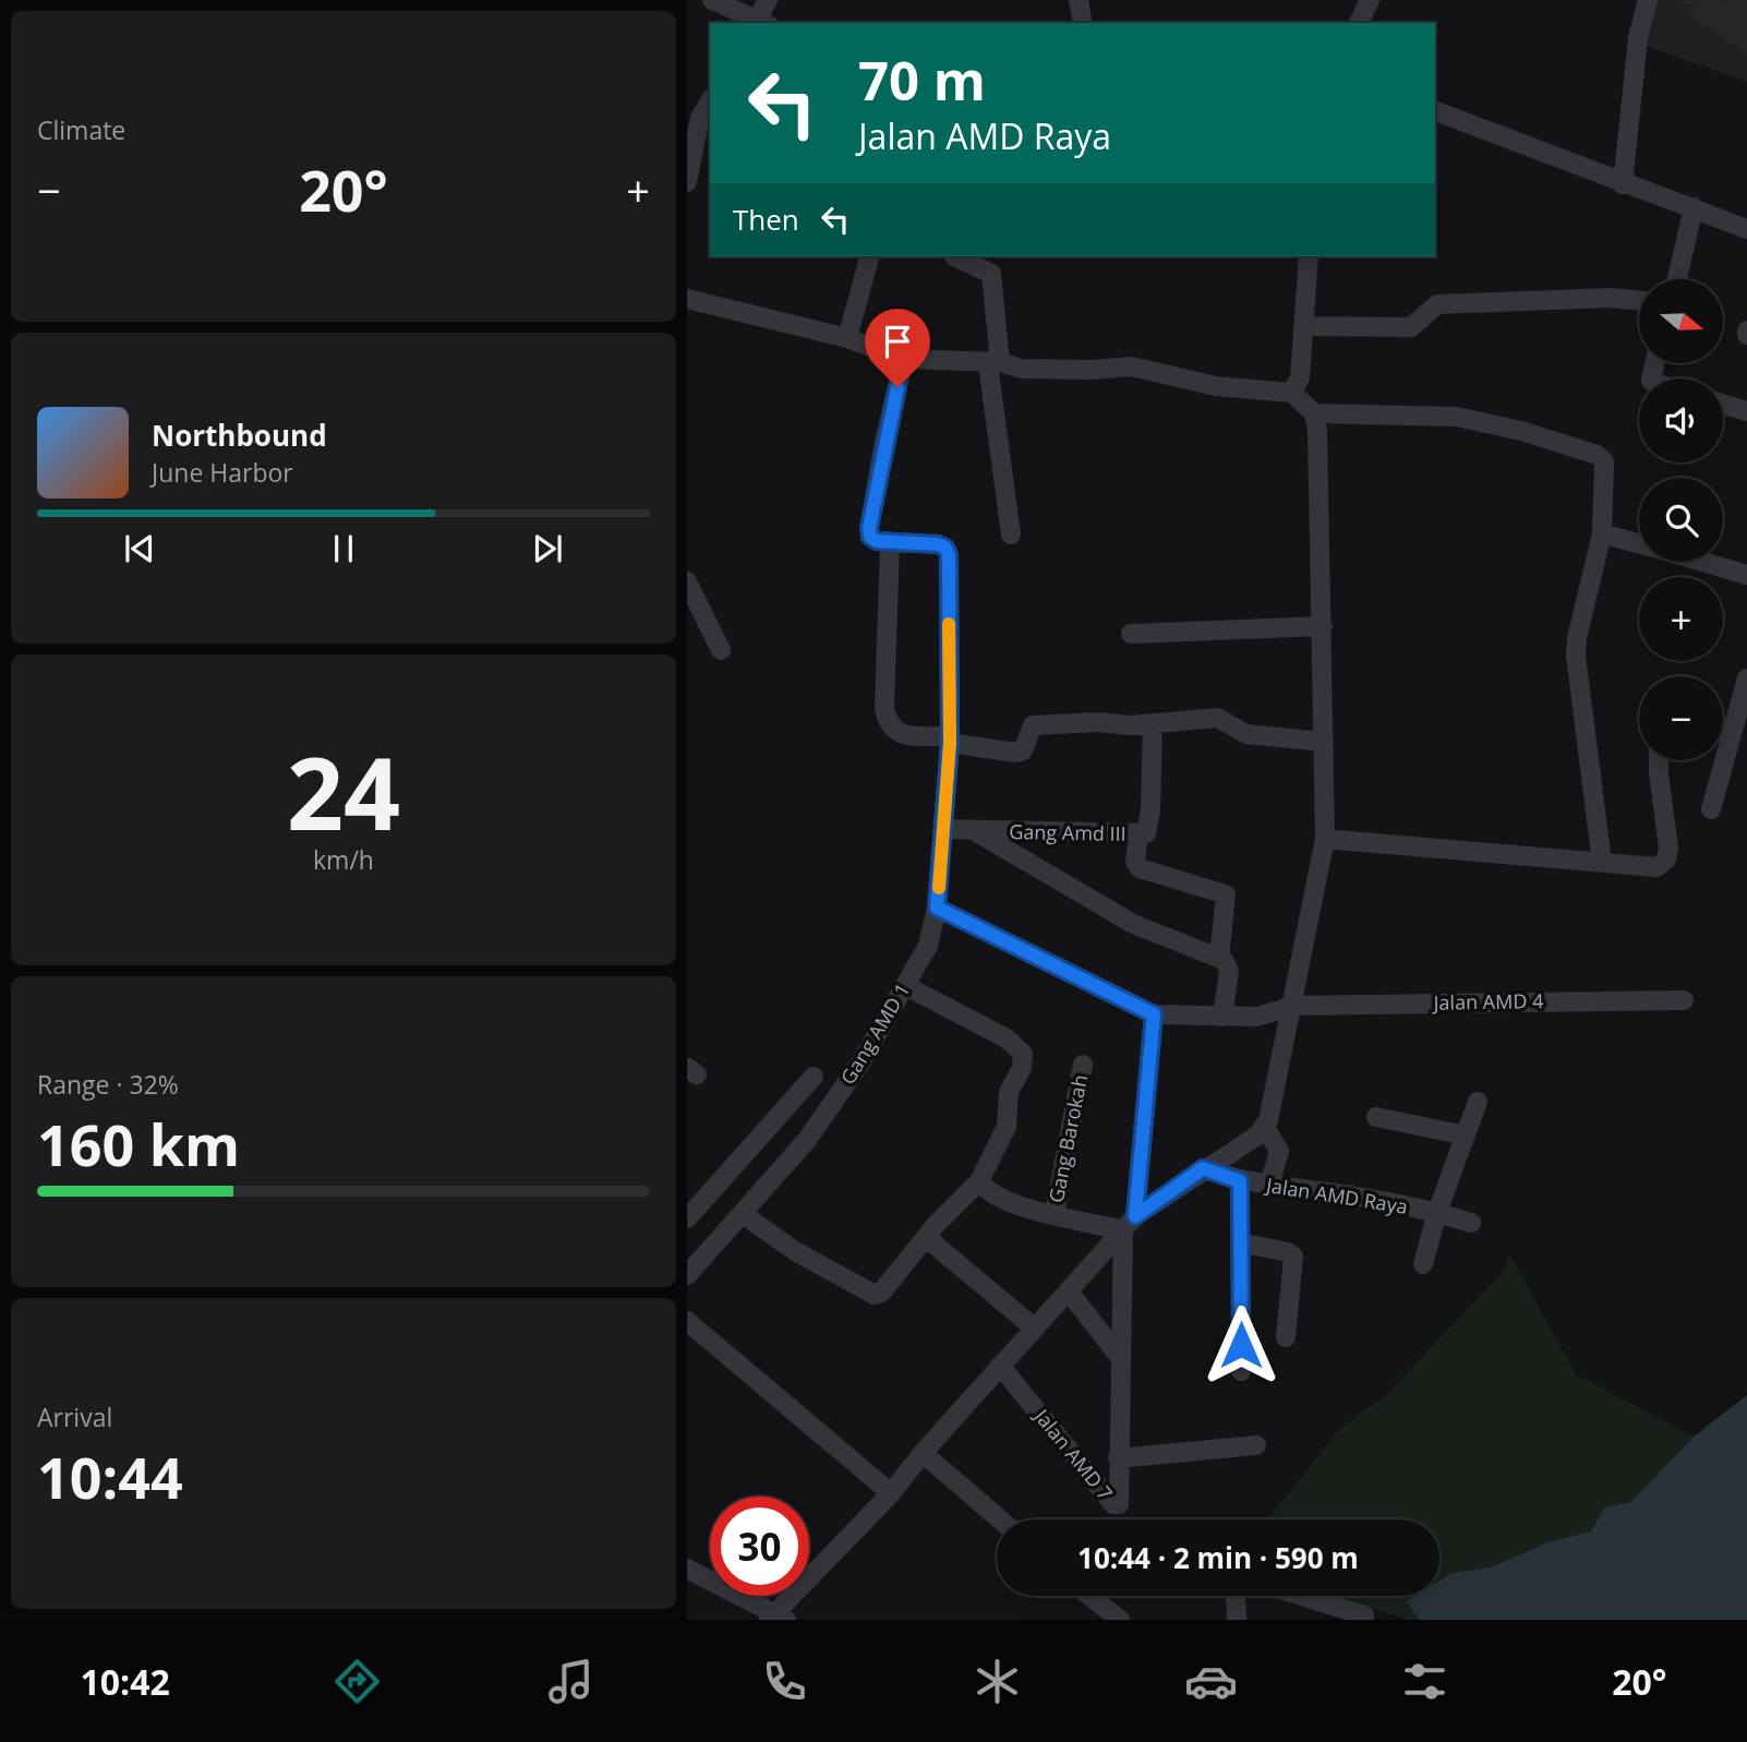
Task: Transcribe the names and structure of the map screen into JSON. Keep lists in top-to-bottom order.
{
  "streets": {
    "street": [
      "Gang Amd III",
      "Jalan AMD 4",
      "Gang AMD 1",
      "Gang Barokah",
      "Jalan AMD Raya",
      "Jalan AMD 7"
    ]
  },
  "crossings": [
    ["Gang Amd III", "Gang AMD 1"],
    ["Gang Barokah", "Jalan AMD 7"]
  ],
  "north": "right",
  "page": {
    "tile": [
      "Climate",
      ["24", "km/h"],
      ["Range · 32%", "160 km"],
      ["Arrival", "10:44"]
    ],
    "turn": ["70 m", "Jalan AMD Raya"],
    "heat": ["−", "20°", "+"],
    "then": "Then",
    "map_buttons": ["+", "−"],
    "song": ["Northbound", "June Harbor"],
    "limit": "30",
    "trip": "10:44 · 2 min · 590 m",
    "tabs": ["10:42", "20°"]
  }
}
